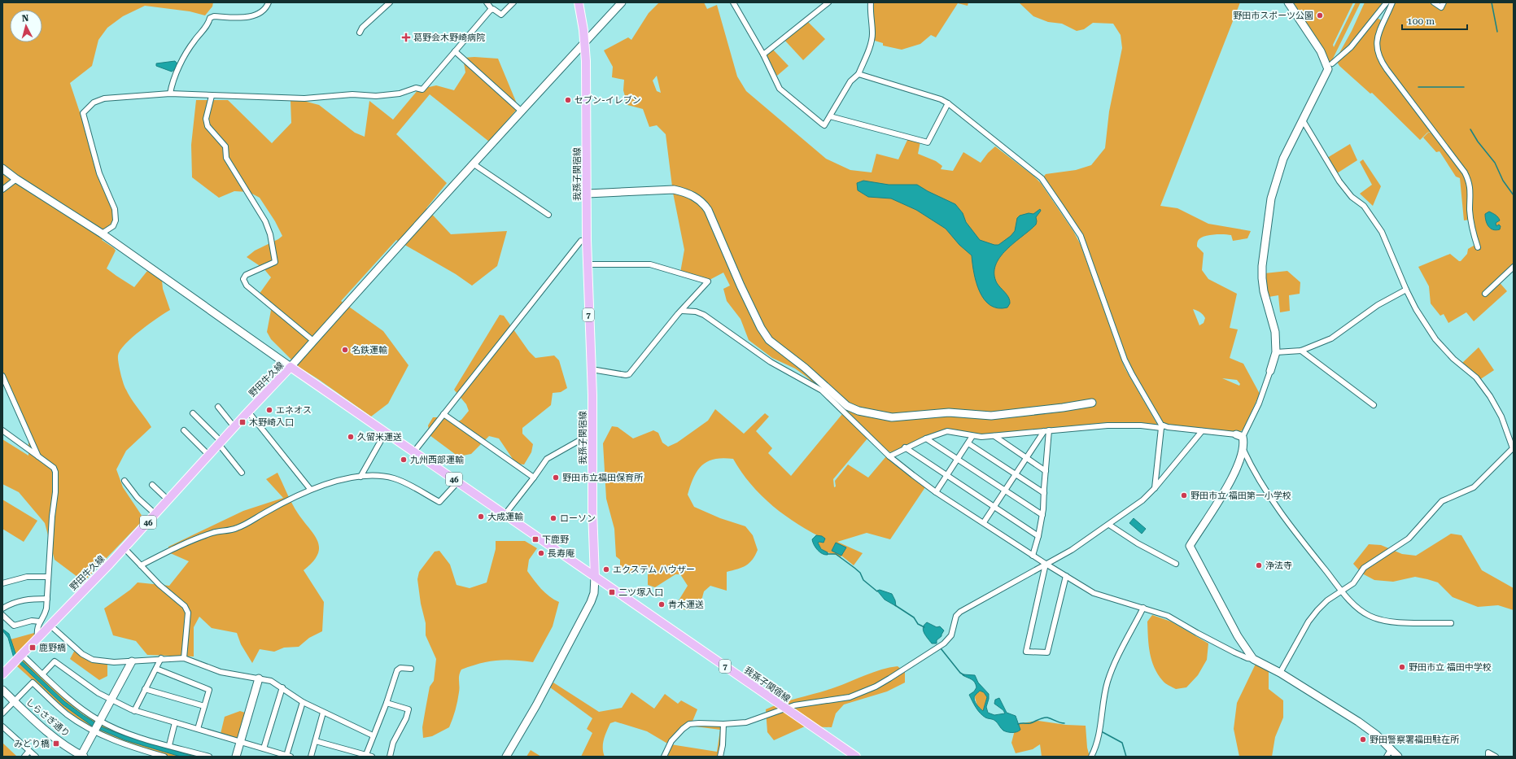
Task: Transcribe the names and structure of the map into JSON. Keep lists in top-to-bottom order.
{
  "streets": {
    "main road": [
      "我孫子関宿線",
      "7",
      "野田牛久線",
      "46"
    ],
    "street": ["しらさぎ通り"]
  },
  "crossings": [
    ["我孫子関宿線", "野田牛久線"]
  ],
  "places": {
    "other": [
      "野田市スポーツ公園",
      "セブン-イレブン",
      "名鉄運輸",
      "エネオス",
      "久留米運送",
      "九州西部運輸",
      "野田市立福田保育所",
      "野田市立 福田第一小学校",
      "大成運輸",
      "ローソン",
      "長寿庵",
      "浄法寺",
      "エクステム ハウザー",
      "青木運送",
      "野田市立 福田中学校",
      "野田警察署福田駐在所"
    ],
    "health": ["葛野会木野崎病院"],
    "transit": [
      "木野崎入口",
      "下鹿野",
      "二ツ塚入口",
      "鹿野橋",
      "みどり橋"
    ]
  },
  "scale_bar": "100 m",
  "north": "top"
}
